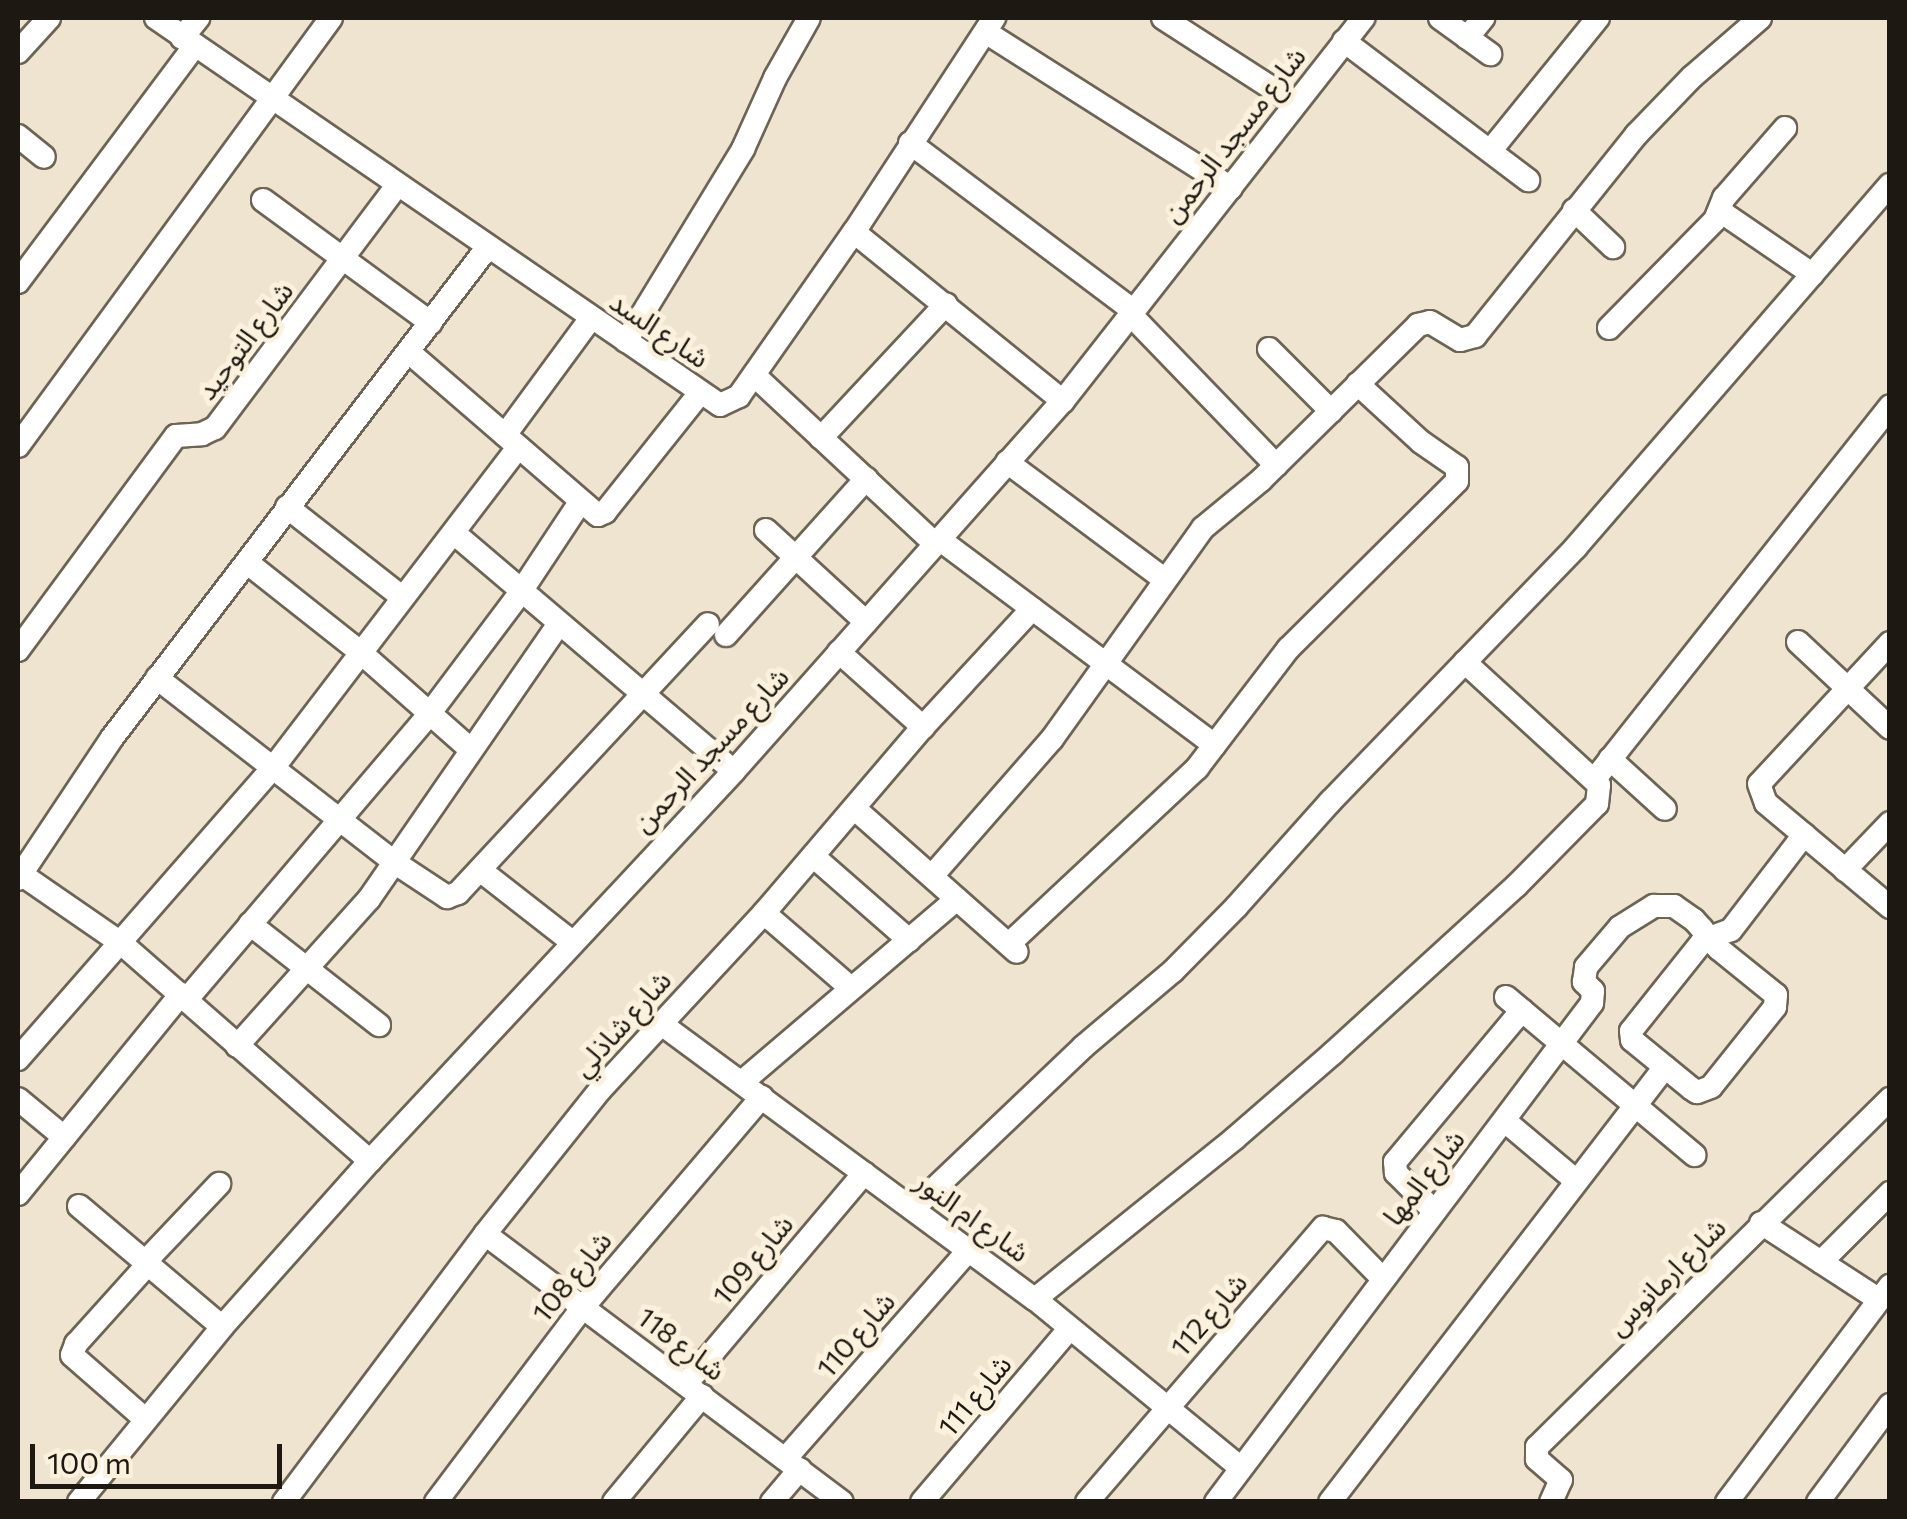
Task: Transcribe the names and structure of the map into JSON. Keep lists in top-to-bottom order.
{
  "streets": {
    "street": [
      "شارع مسجد الرحمن",
      "شارع السد",
      "شارع التوحيد",
      "شارع شاذلي",
      "شارع المها",
      "شارع ام النور",
      "شارع 109",
      "شارع 108",
      "شارع ارمانوس",
      "شارع 112",
      "شارع 110",
      "شارع 118",
      "شارع 111"
    ]
  },
  "crossings": [
    ["شارع السد", "شارع التوحيد"],
    ["شارع شاذلي", "شارع ام النور"],
    ["شارع شاذلي", "شارع 118"],
    ["شارع المها", "شارع ام النور"],
    ["شارع المها", "شارع 112"],
    ["شارع ام النور", "شارع 109"],
    ["شارع ام النور", "شارع 108"],
    ["شارع ام النور", "شارع 112"],
    ["شارع ام النور", "شارع 110"],
    ["شارع ام النور", "شارع 111"],
    ["شارع 109", "شارع 118"],
    ["شارع 108", "شارع 118"],
    ["شارع 110", "شارع 118"]
  ],
  "scale_bar": "100 m"
}
